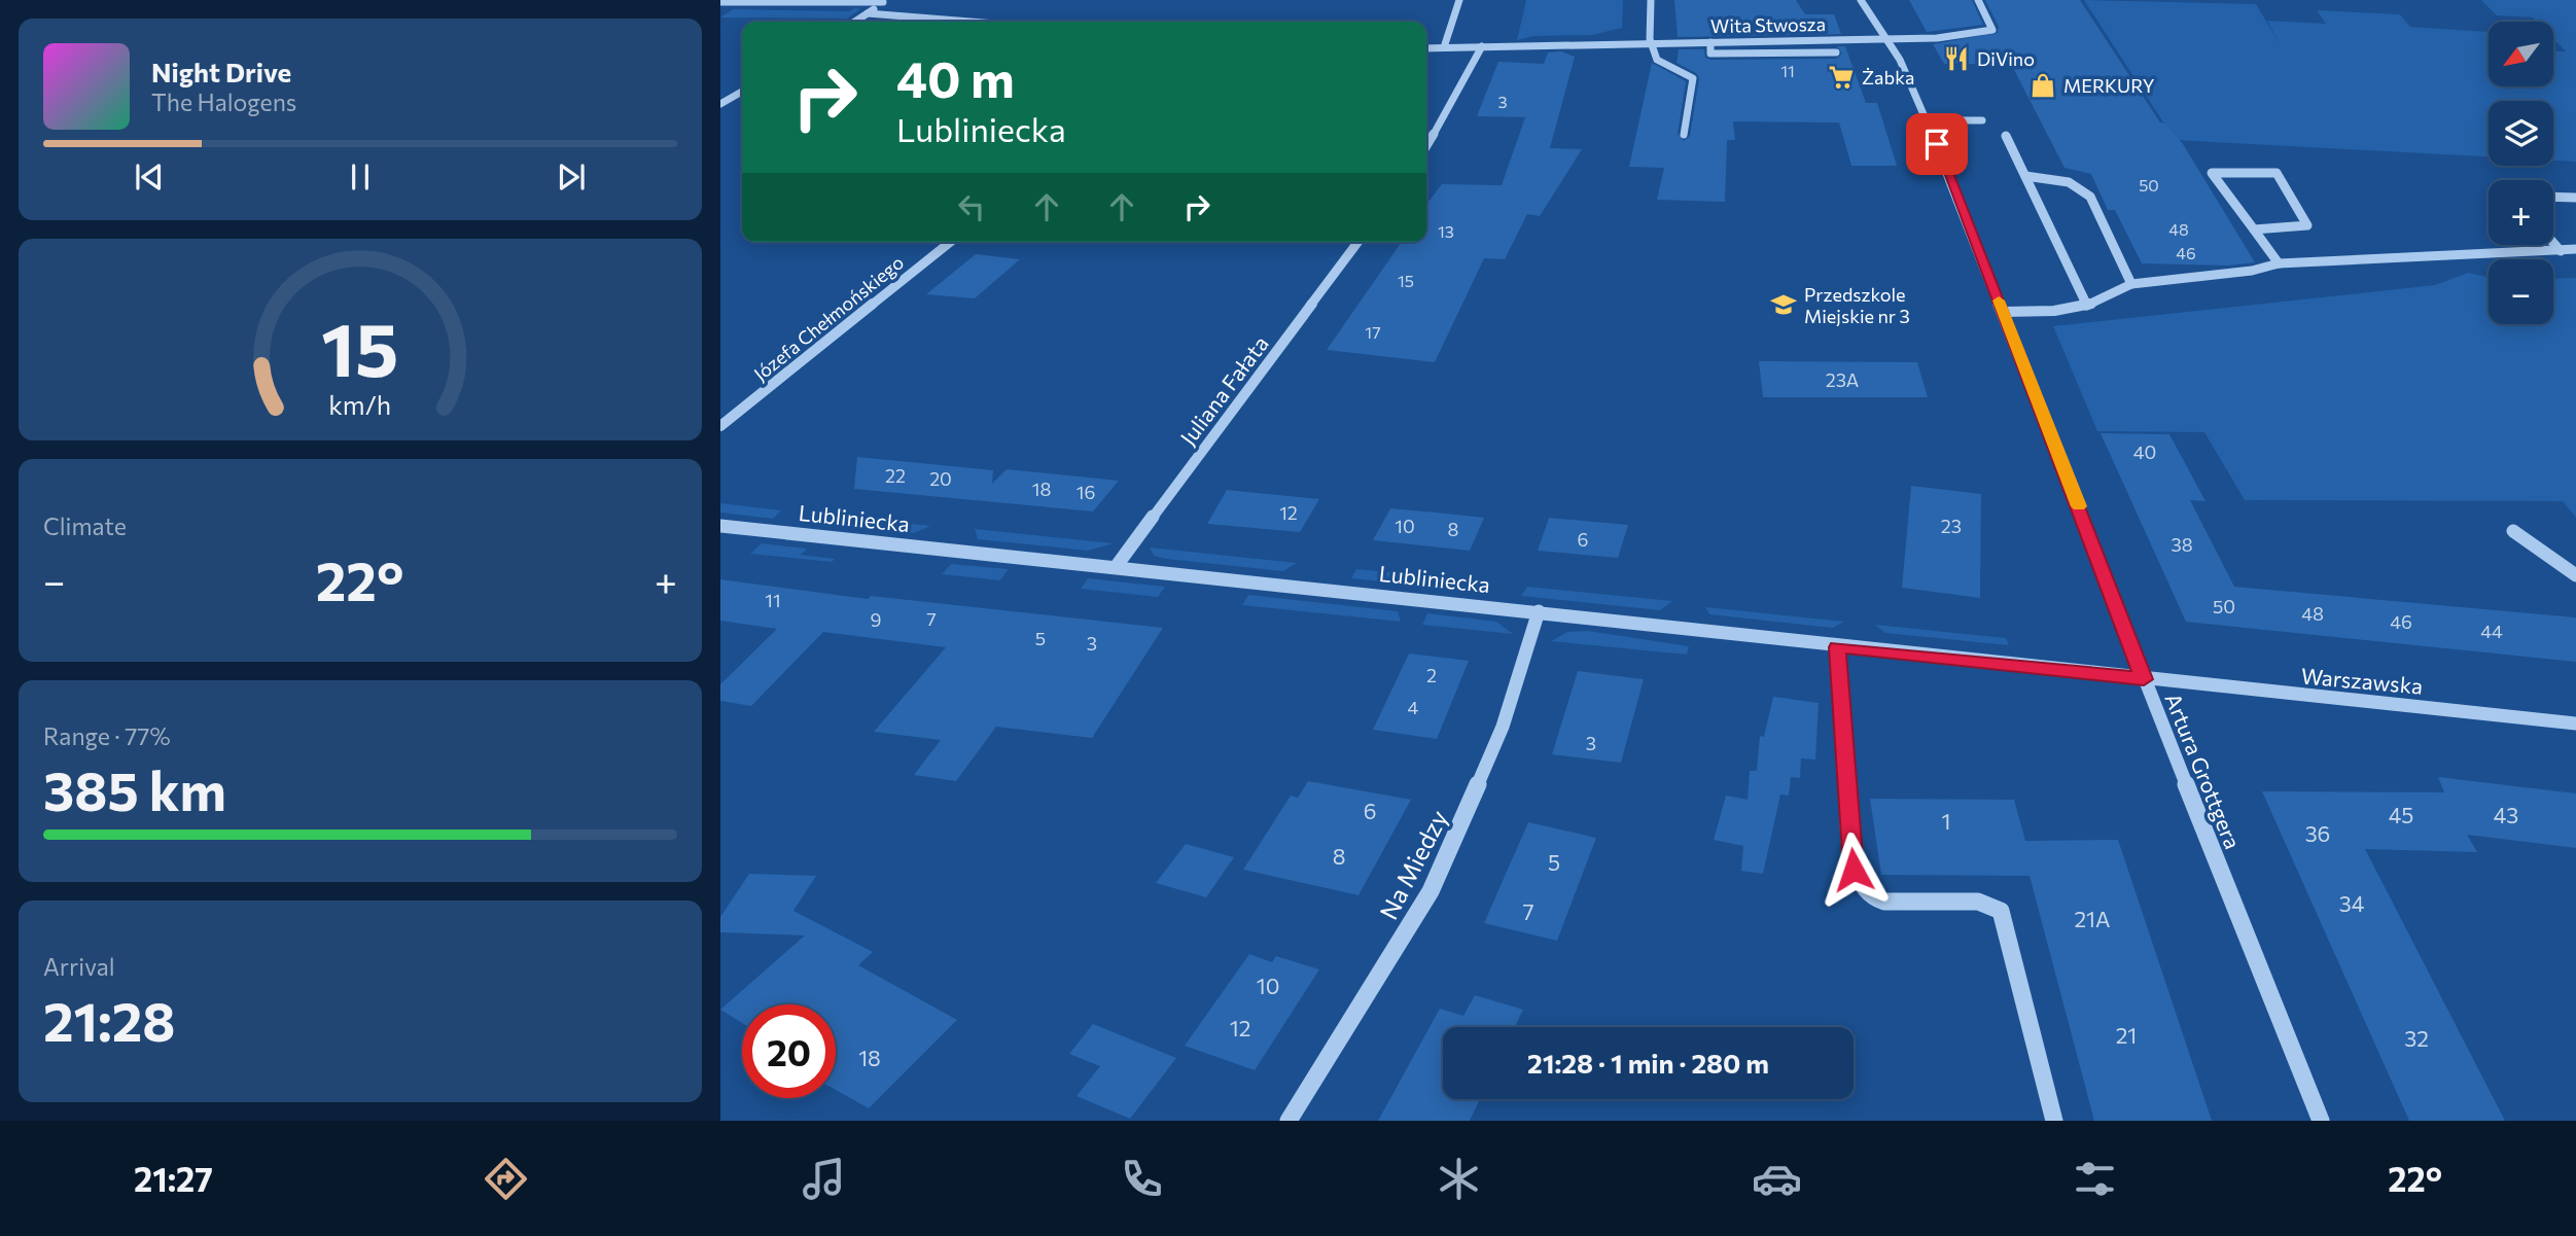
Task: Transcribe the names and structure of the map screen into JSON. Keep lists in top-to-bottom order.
{
  "streets": {
    "street": [
      "Wita Stwosza",
      "Józefa Chełmońskiego",
      "Juliana Fałata",
      "Lubliniecka",
      "Warszawska",
      "Artura Grottgera",
      "Na Miedzy"
    ]
  },
  "crossings": [
    ["Wita Stwosza", "Artura Grottgera"],
    ["Juliana Fałata", "Lubliniecka"],
    ["Lubliniecka", "Warszawska"],
    ["Lubliniecka", "Artura Grottgera"],
    ["Lubliniecka", "Na Miedzy"],
    ["Warszawska", "Artura Grottgera"]
  ],
  "places": {
    "restaurant": ["DiVino"],
    "supermarket": ["Żabka"],
    "shop": ["MERKURY"],
    "school or university": ["Przedszkole Miejskie nr 3"]
  },
  "house_numbers": [
    "11",
    "3",
    "50",
    "48",
    "13",
    "46",
    "15",
    "17",
    "23A",
    "40",
    "22",
    "20",
    "18",
    "16",
    "12",
    "10",
    "23",
    "8",
    "6",
    "38",
    "11",
    "50",
    "48",
    "7",
    "9",
    "46",
    "44",
    "5",
    "3",
    "2",
    "4",
    "3",
    "6",
    "45",
    "43",
    "1",
    "36",
    "8",
    "5",
    "34",
    "7",
    "21A",
    "10",
    "12",
    "21",
    "32",
    "18"
  ],
  "north": "bottom left",
  "page": {
    "map_buttons": ["+", "−"],
    "turn": ["40 m", "Lubliniecka"],
    "song": ["Night Drive", "The Halogens"],
    "tile": [
      "Climate",
      ["Range · 77%", "385 km"],
      ["Arrival", "21:28"]
    ],
    "heat": ["−", "22°", "+"],
    "limit": "20",
    "trip": "21:28 · 1 min · 280 m",
    "tabs": ["21:27", "22°"],
    "gauge": ["15", "km/h"]
  }
}
